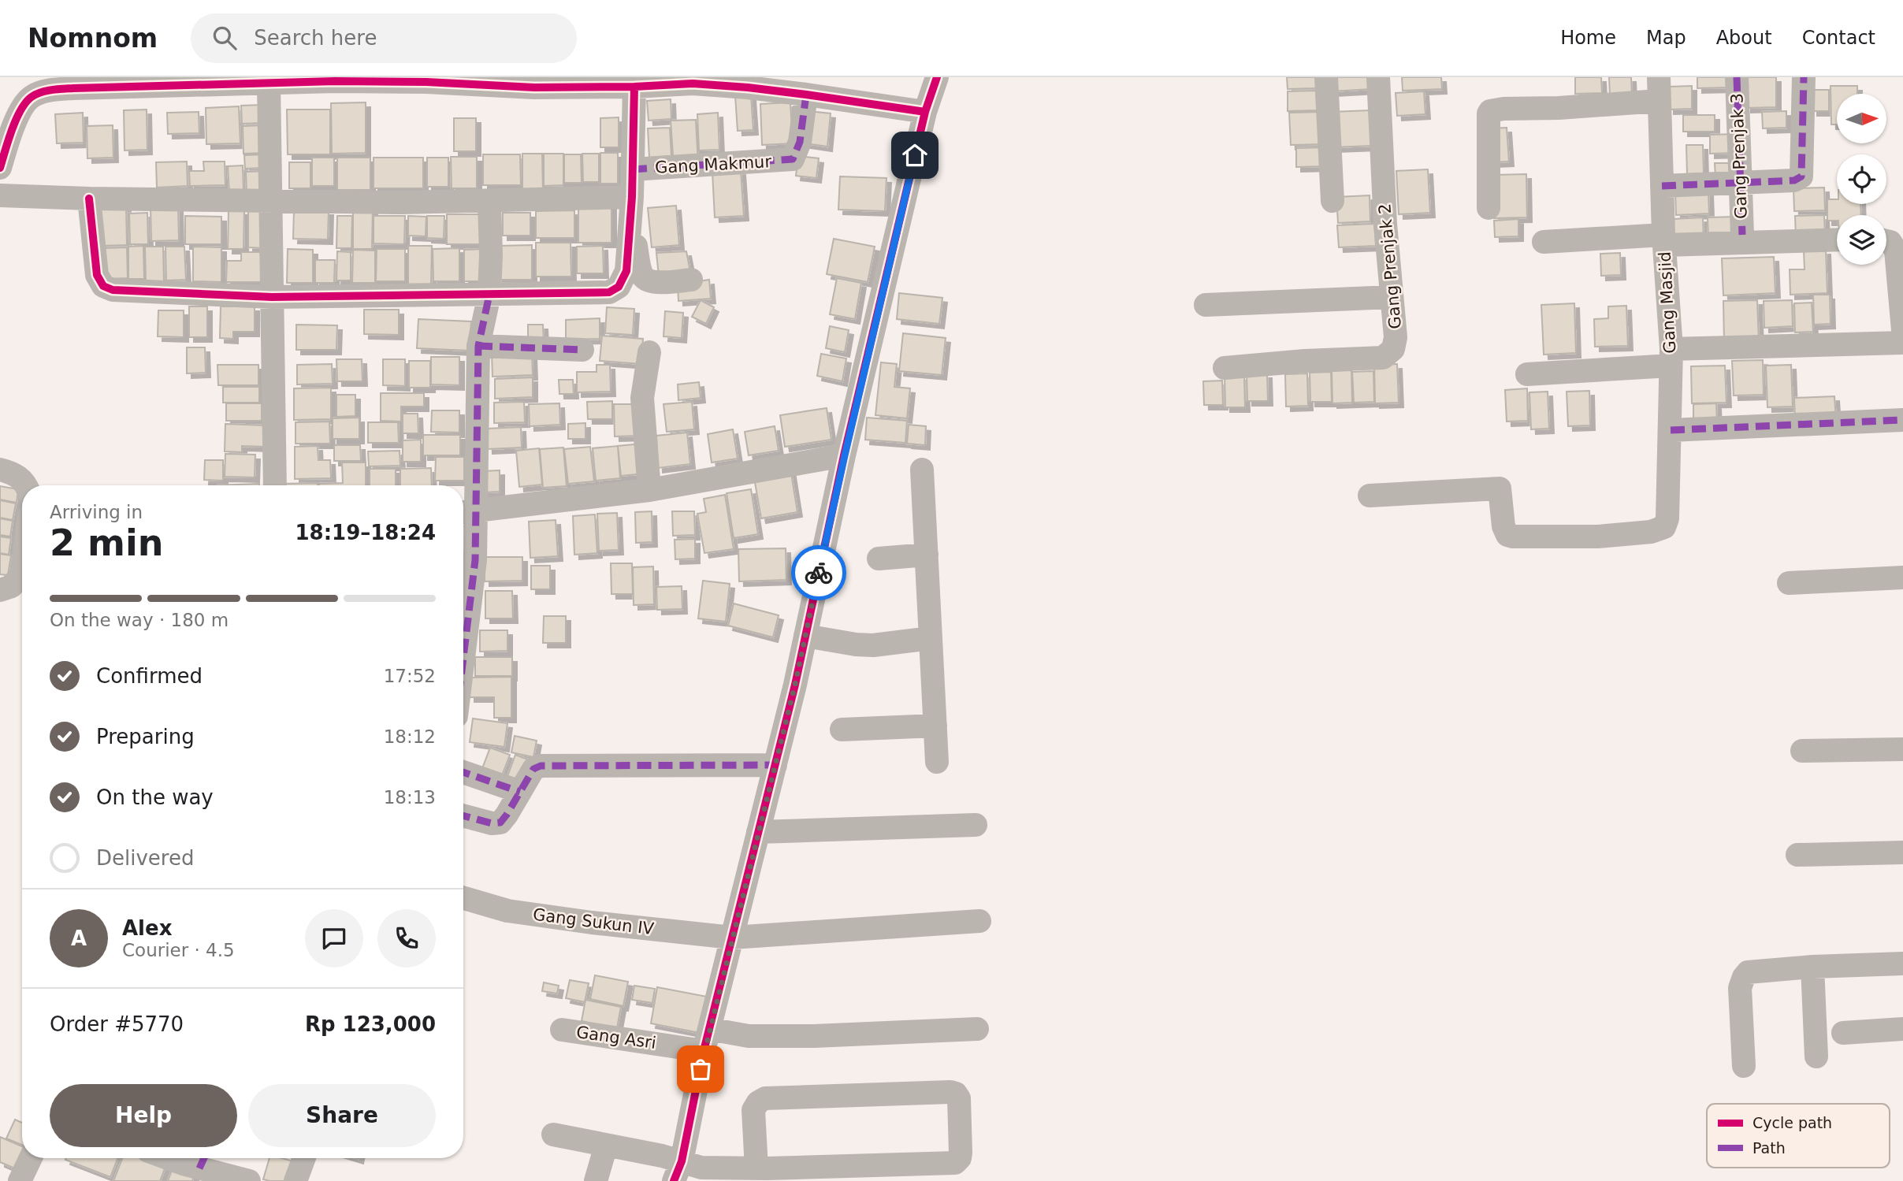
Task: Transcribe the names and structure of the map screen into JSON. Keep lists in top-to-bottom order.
{
  "streets": {
    "street": [
      "Gang Prenjak 3",
      "Gang Makmur",
      "Gang Prenjak 2",
      "Gang Masjid",
      "Gang Sukun IV",
      "Gang Asri"
    ]
  },
  "legend": ["Cycle path", "Path"],
  "north": "right",
  "page": {
    "header": "Nomnom",
    "search": "Search here",
    "nav": [
      "Home",
      "Map",
      "About",
      "Contact"
    ],
    "heading": ["2 min", "Arriving in", "18:19–18:24"],
    "panel": [
      "Alex",
      "Courier · 4.5",
      "Order #5770",
      "Rp 123,000"
    ],
    "bar": "On the way · 180 m",
    "list": [
      ["Confirmed", "17:52"],
      ["Preparing", "18:12"],
      ["On the way", "18:13"],
      "Delivered"
    ],
    "round": "A",
    "buttons": ["Help", "Share"]
  }
}
